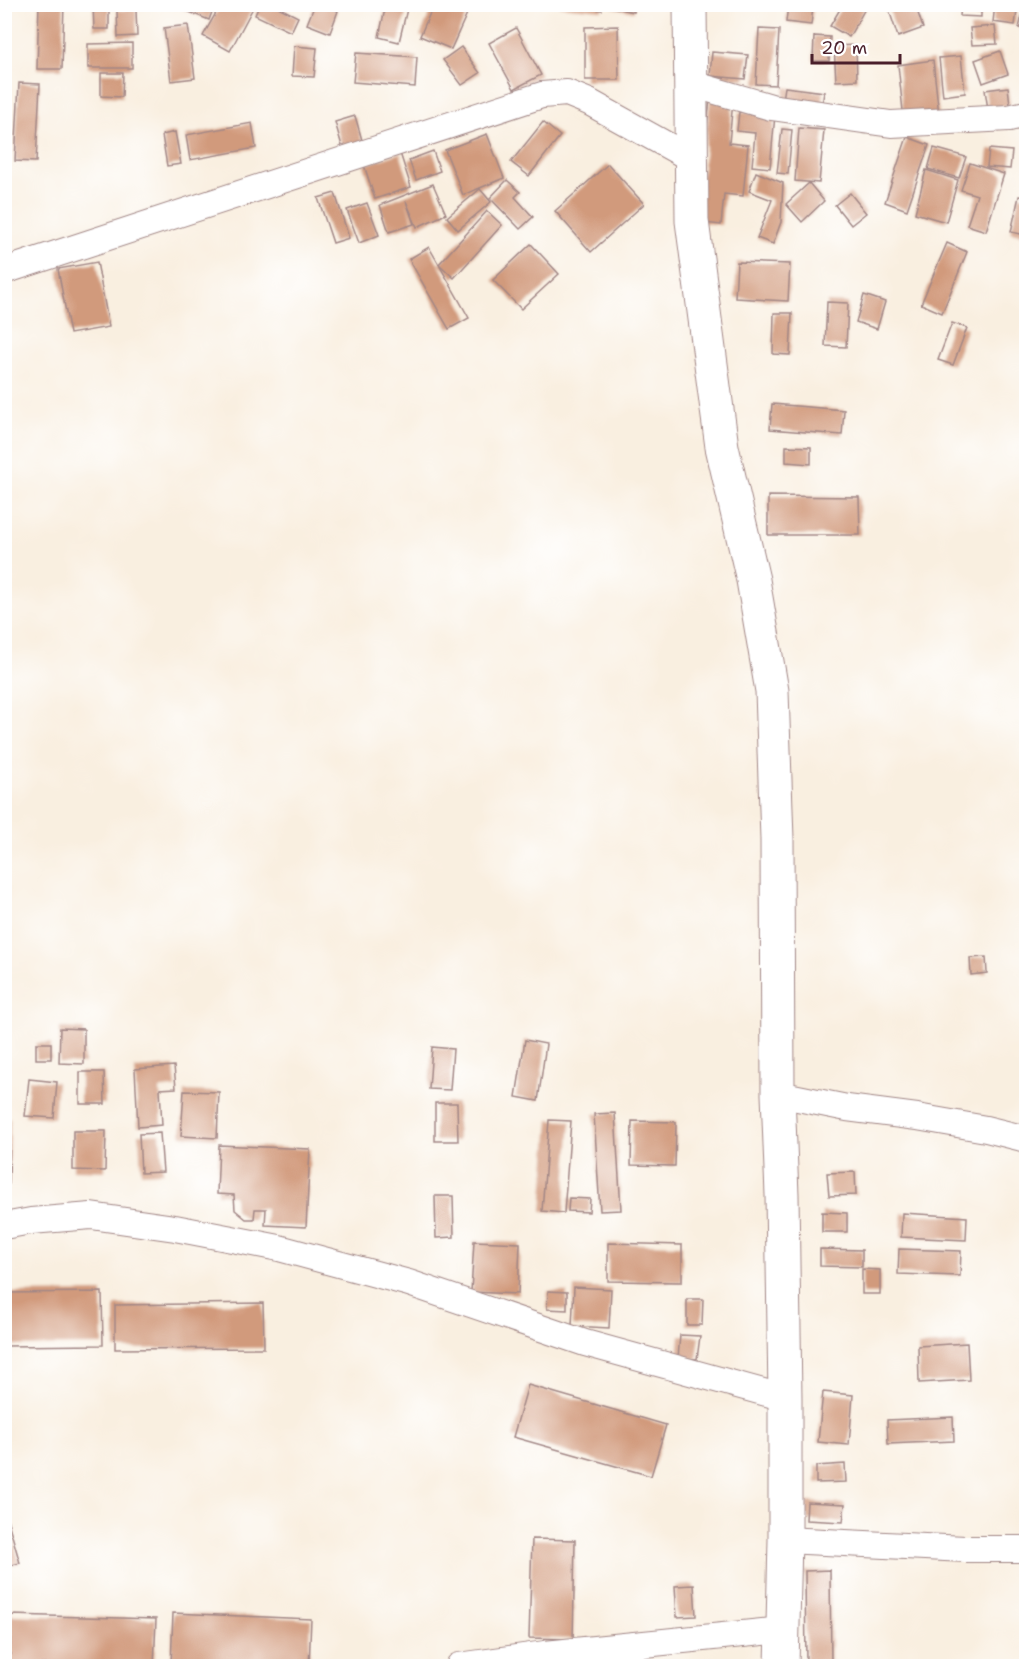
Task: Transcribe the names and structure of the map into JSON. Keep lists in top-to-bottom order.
{
  "scale_bar": "20 m"
}
